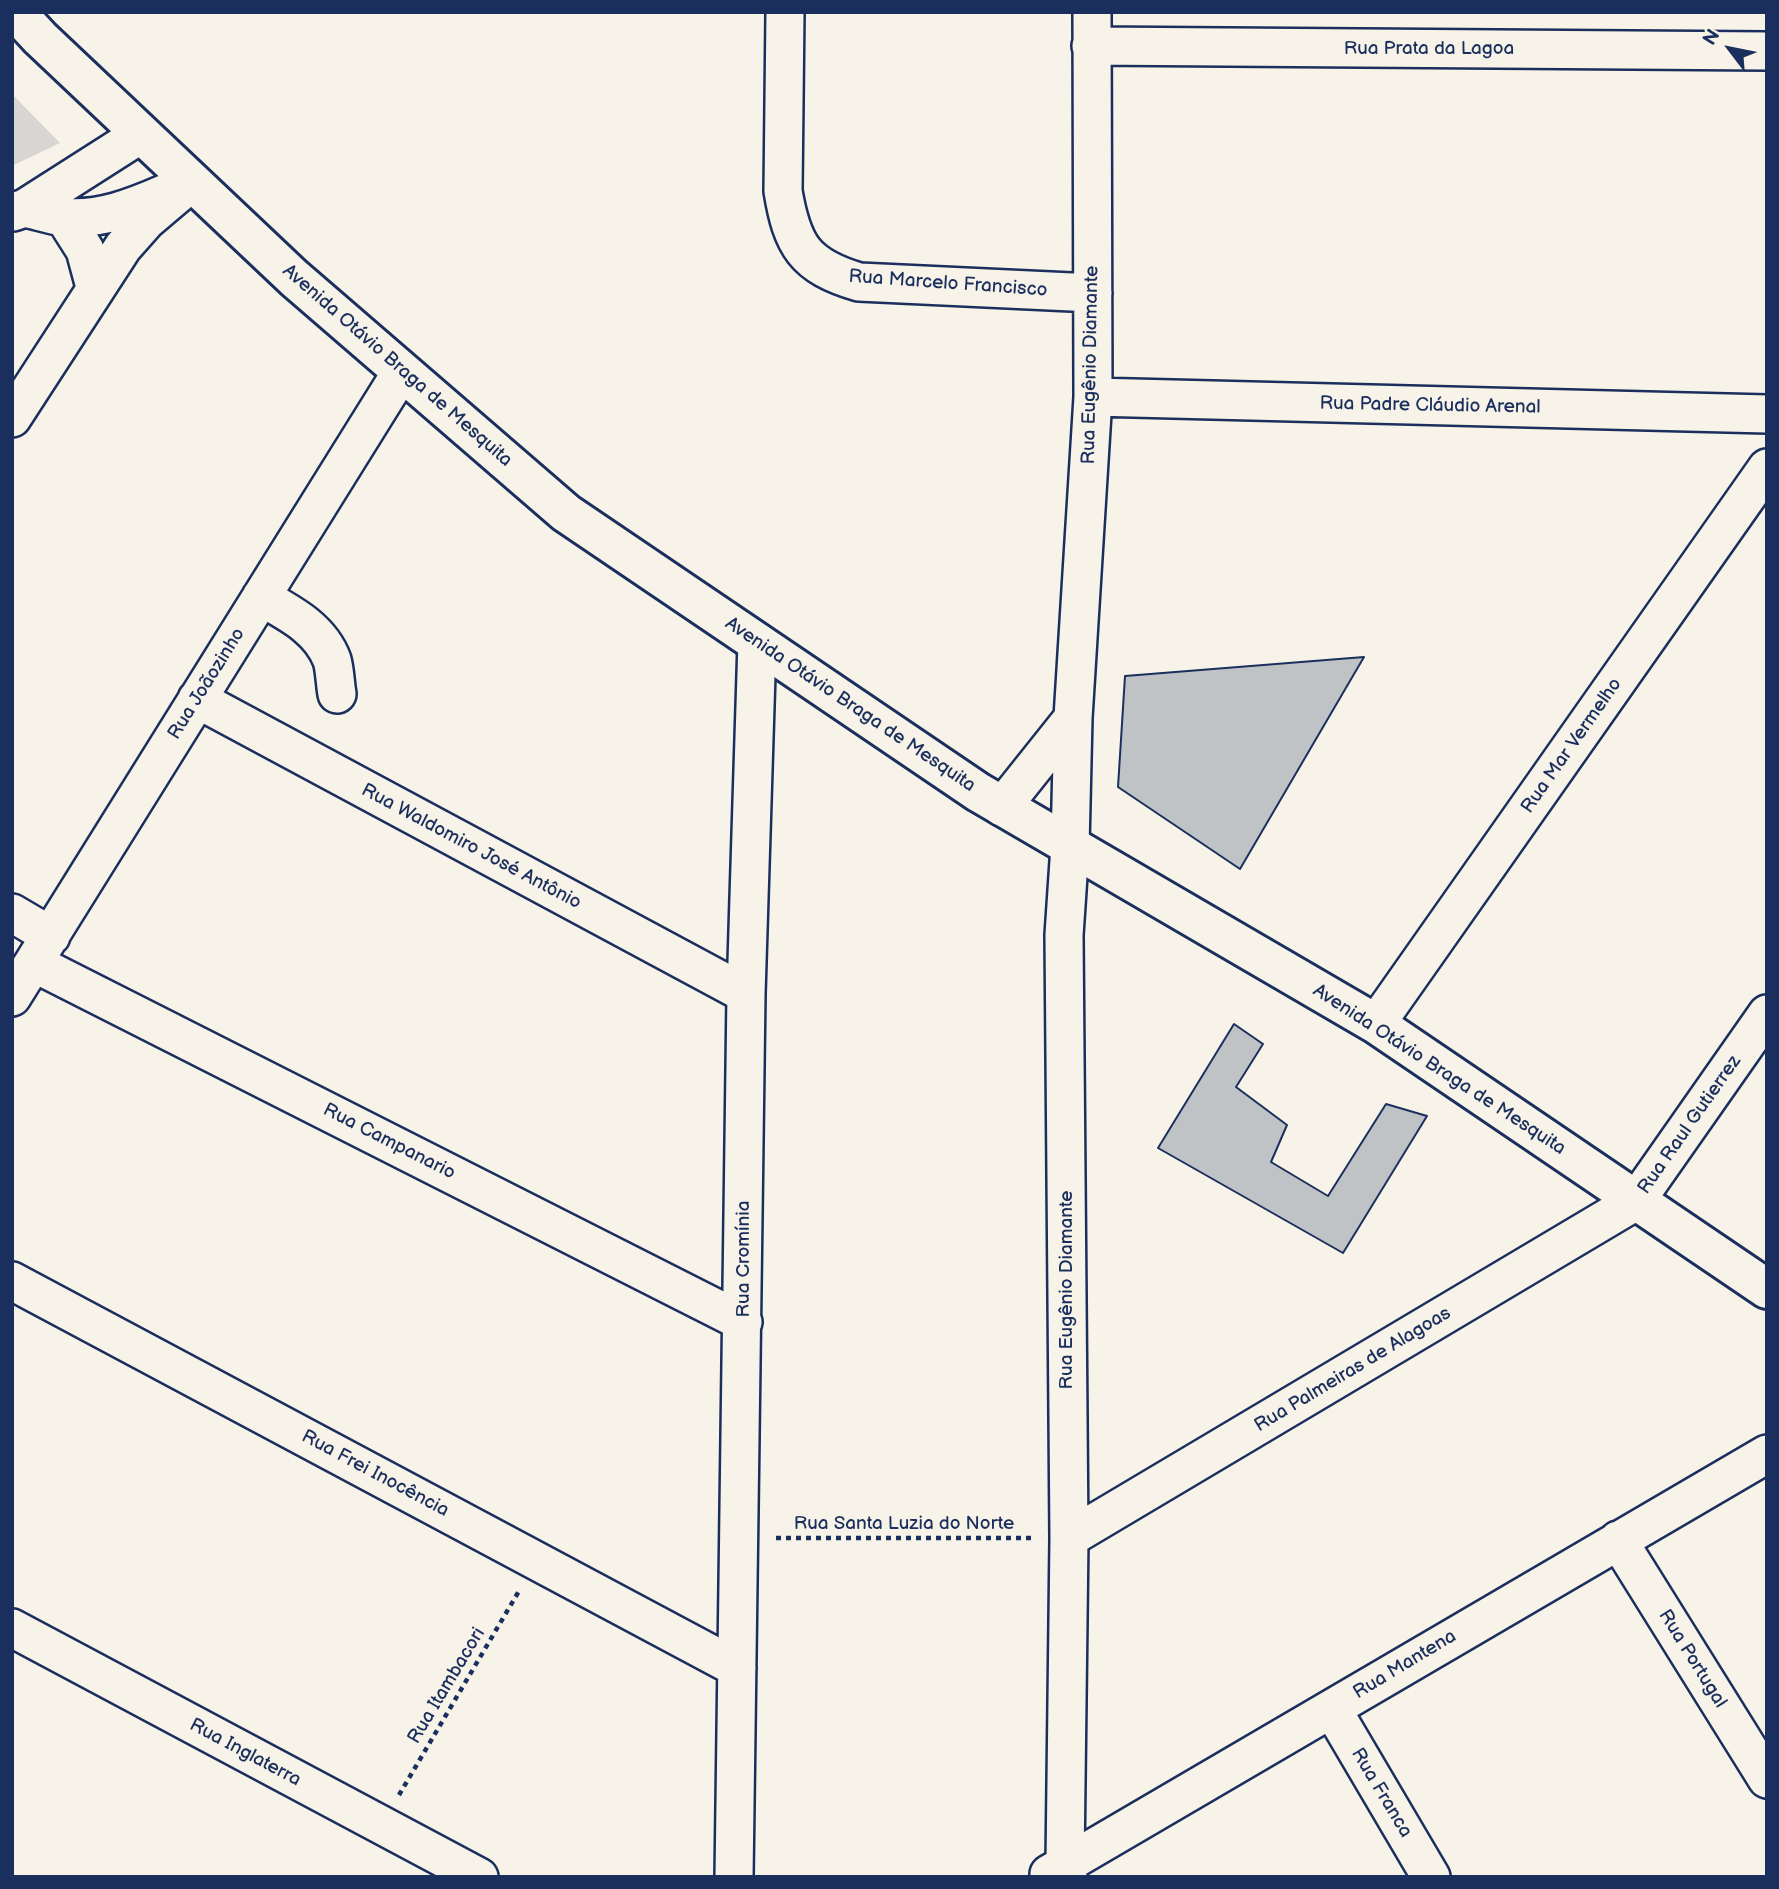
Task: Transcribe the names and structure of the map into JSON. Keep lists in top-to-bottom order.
{
  "streets": {
    "main road": ["Avenida Otávio Braga de Mesquita"],
    "street": [
      "Rua Prata da Lagoa",
      "Rua Marcelo Francisco",
      "Rua Eugênio Diamante",
      "Rua Padre Cláudio Arenal",
      "Rua Joãozinho",
      "Rua Mar Vermelho",
      "Rua Waldomiro José Antônio",
      "Rua Raul Gutierrez",
      "Rua Campanario",
      "Rua Cromínia",
      "Rua Palmeiras de Alagoas",
      "Rua Frei Inocência",
      "Rua Portugal",
      "Rua Mantena",
      "Rua Inglaterra",
      "Rua Franca"
    ],
    "path": ["Rua Santa Luzia do Norte", "Rua Itambacori"]
  },
  "crossings": [
    ["Rua Prata da Lagoa", "Rua Eugênio Diamante"],
    ["Rua Marcelo Francisco", "Rua Eugênio Diamante"],
    ["Rua Eugênio Diamante", "Avenida Otávio Braga de Mesquita"],
    ["Rua Eugênio Diamante", "Rua Padre Cláudio Arenal"],
    ["Rua Eugênio Diamante", "Rua Palmeiras de Alagoas"],
    ["Rua Eugênio Diamante", "Rua Santa Luzia do Norte"],
    ["Rua Eugênio Diamante", "Rua Mantena"],
    ["Avenida Otávio Braga de Mesquita", "Rua Joãozinho"],
    ["Avenida Otávio Braga de Mesquita", "Rua Mar Vermelho"],
    ["Avenida Otávio Braga de Mesquita", "Rua Raul Gutierrez"],
    ["Avenida Otávio Braga de Mesquita", "Rua Cromínia"],
    ["Avenida Otávio Braga de Mesquita", "Rua Palmeiras de Alagoas"],
    ["Rua Joãozinho", "Rua Waldomiro José Antônio"],
    ["Rua Joãozinho", "Rua Campanario"],
    ["Rua Waldomiro José Antônio", "Rua Cromínia"],
    ["Rua Raul Gutierrez", "Rua Palmeiras de Alagoas"],
    ["Rua Campanario", "Rua Cromínia"],
    ["Rua Cromínia", "Rua Frei Inocência"],
    ["Rua Cromínia", "Rua Santa Luzia do Norte"],
    ["Rua Palmeiras de Alagoas", "Rua Santa Luzia do Norte"],
    ["Rua Frei Inocência", "Rua Itambacori"],
    ["Rua Portugal", "Rua Mantena"],
    ["Rua Mantena", "Rua Franca"],
    ["Rua Itambacori", "Rua Inglaterra"]
  ],
  "north": "top left"
}
